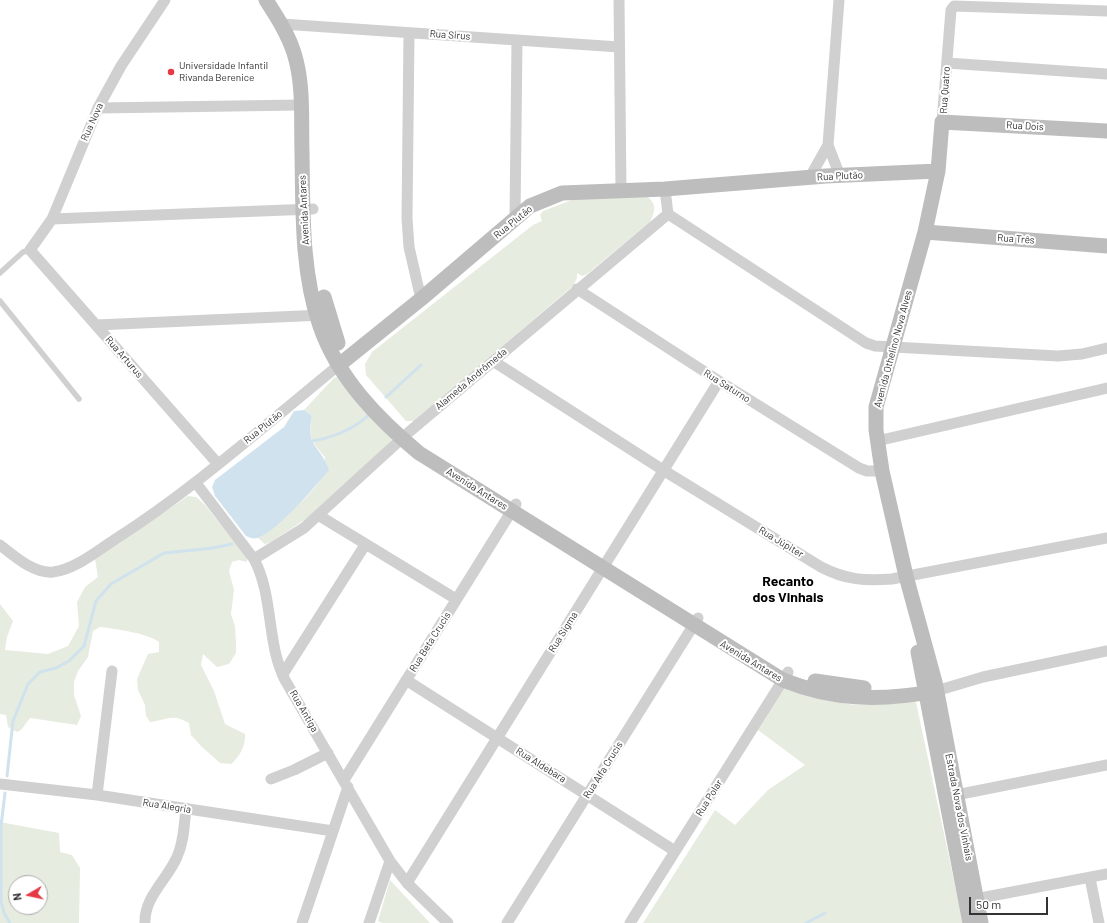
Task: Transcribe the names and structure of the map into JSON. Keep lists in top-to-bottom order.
{
  "streets": {
    "street": [
      "Rua Sirus",
      "Rua Quatro",
      "Rua Nova",
      "Rua Dois",
      "Rua Plutão",
      "Avenida Antares",
      "Rua Três",
      "Avenida Othelino Nova Alves",
      "Rua Arturus",
      "Alameda Andrômeda",
      "Rua Saturno",
      "Rua Júpiter",
      "Rua Sigma",
      "Rua Beta Crucis",
      "Rua Antiga",
      "Rua Aldebara",
      "Rua Alfa Crucis",
      "Rua Polar",
      "Rua Alegria",
      "Estrada Nova dos Vinhais"
    ]
  },
  "crossings": [
    ["Rua Sirus", "Avenida Antares"],
    ["Rua Quatro", "Rua Dois"],
    ["Rua Quatro", "Rua Plutão"],
    ["Rua Quatro", "Avenida Othelino Nova Alves"],
    ["Rua Nova", "Rua Arturus"],
    ["Rua Plutão", "Avenida Antares"],
    ["Rua Plutão", "Avenida Othelino Nova Alves"],
    ["Rua Plutão", "Rua Arturus"],
    ["Rua Plutão", "Rua Antiga"],
    ["Avenida Antares", "Avenida Othelino Nova Alves"],
    ["Avenida Antares", "Alameda Andrômeda"],
    ["Avenida Antares", "Rua Sigma"],
    ["Avenida Antares", "Rua Beta Crucis"],
    ["Avenida Antares", "Rua Alfa Crucis"],
    ["Avenida Antares", "Rua Polar"],
    ["Avenida Antares", "Estrada Nova dos Vinhais"],
    ["Rua Três", "Avenida Othelino Nova Alves"],
    ["Avenida Othelino Nova Alves", "Rua Saturno"],
    ["Avenida Othelino Nova Alves", "Rua Júpiter"],
    ["Avenida Othelino Nova Alves", "Estrada Nova dos Vinhais"],
    ["Alameda Andrômeda", "Rua Saturno"],
    ["Alameda Andrômeda", "Rua Júpiter"],
    ["Alameda Andrômeda", "Rua Antiga"],
    ["Rua Saturno", "Rua Sigma"],
    ["Rua Júpiter", "Rua Sigma"],
    ["Rua Sigma", "Rua Antiga"],
    ["Rua Sigma", "Rua Aldebara"],
    ["Rua Beta Crucis", "Rua Antiga"],
    ["Rua Beta Crucis", "Rua Aldebara"],
    ["Rua Beta Crucis", "Rua Alegria"],
    ["Rua Aldebara", "Rua Alfa Crucis"],
    ["Rua Aldebara", "Rua Polar"]
  ],
  "districts": ["Recanto dos Vinhais"],
  "places": ["Universidade Infantil Rivanda Berenice"],
  "scale_bar": "50 m",
  "north": "left"
}
